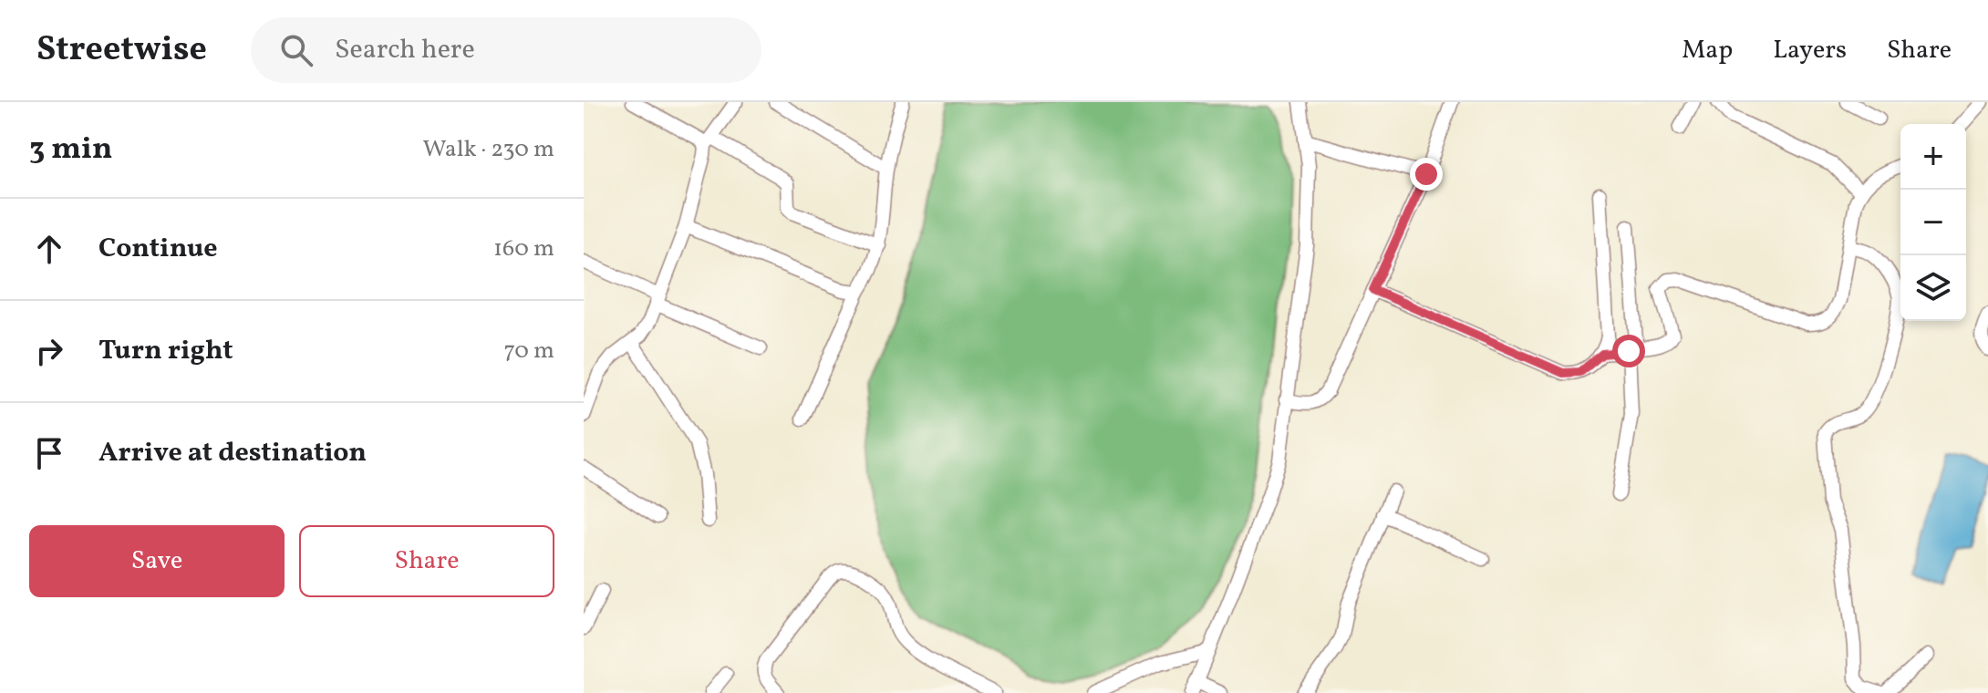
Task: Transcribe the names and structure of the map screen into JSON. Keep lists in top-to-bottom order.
{
  "page": {
    "header": "Streetwise",
    "search": "Search here",
    "nav": ["Map", "Layers", "Share"],
    "heading": ["3 min", "Walk · 230 m"],
    "map_buttons": ["+", "−"],
    "list": [
      ["Continue", "160 m"],
      ["Turn right", "70 m"],
      "Arrive at destination"
    ],
    "buttons": ["Save", "Share"]
  }
}
